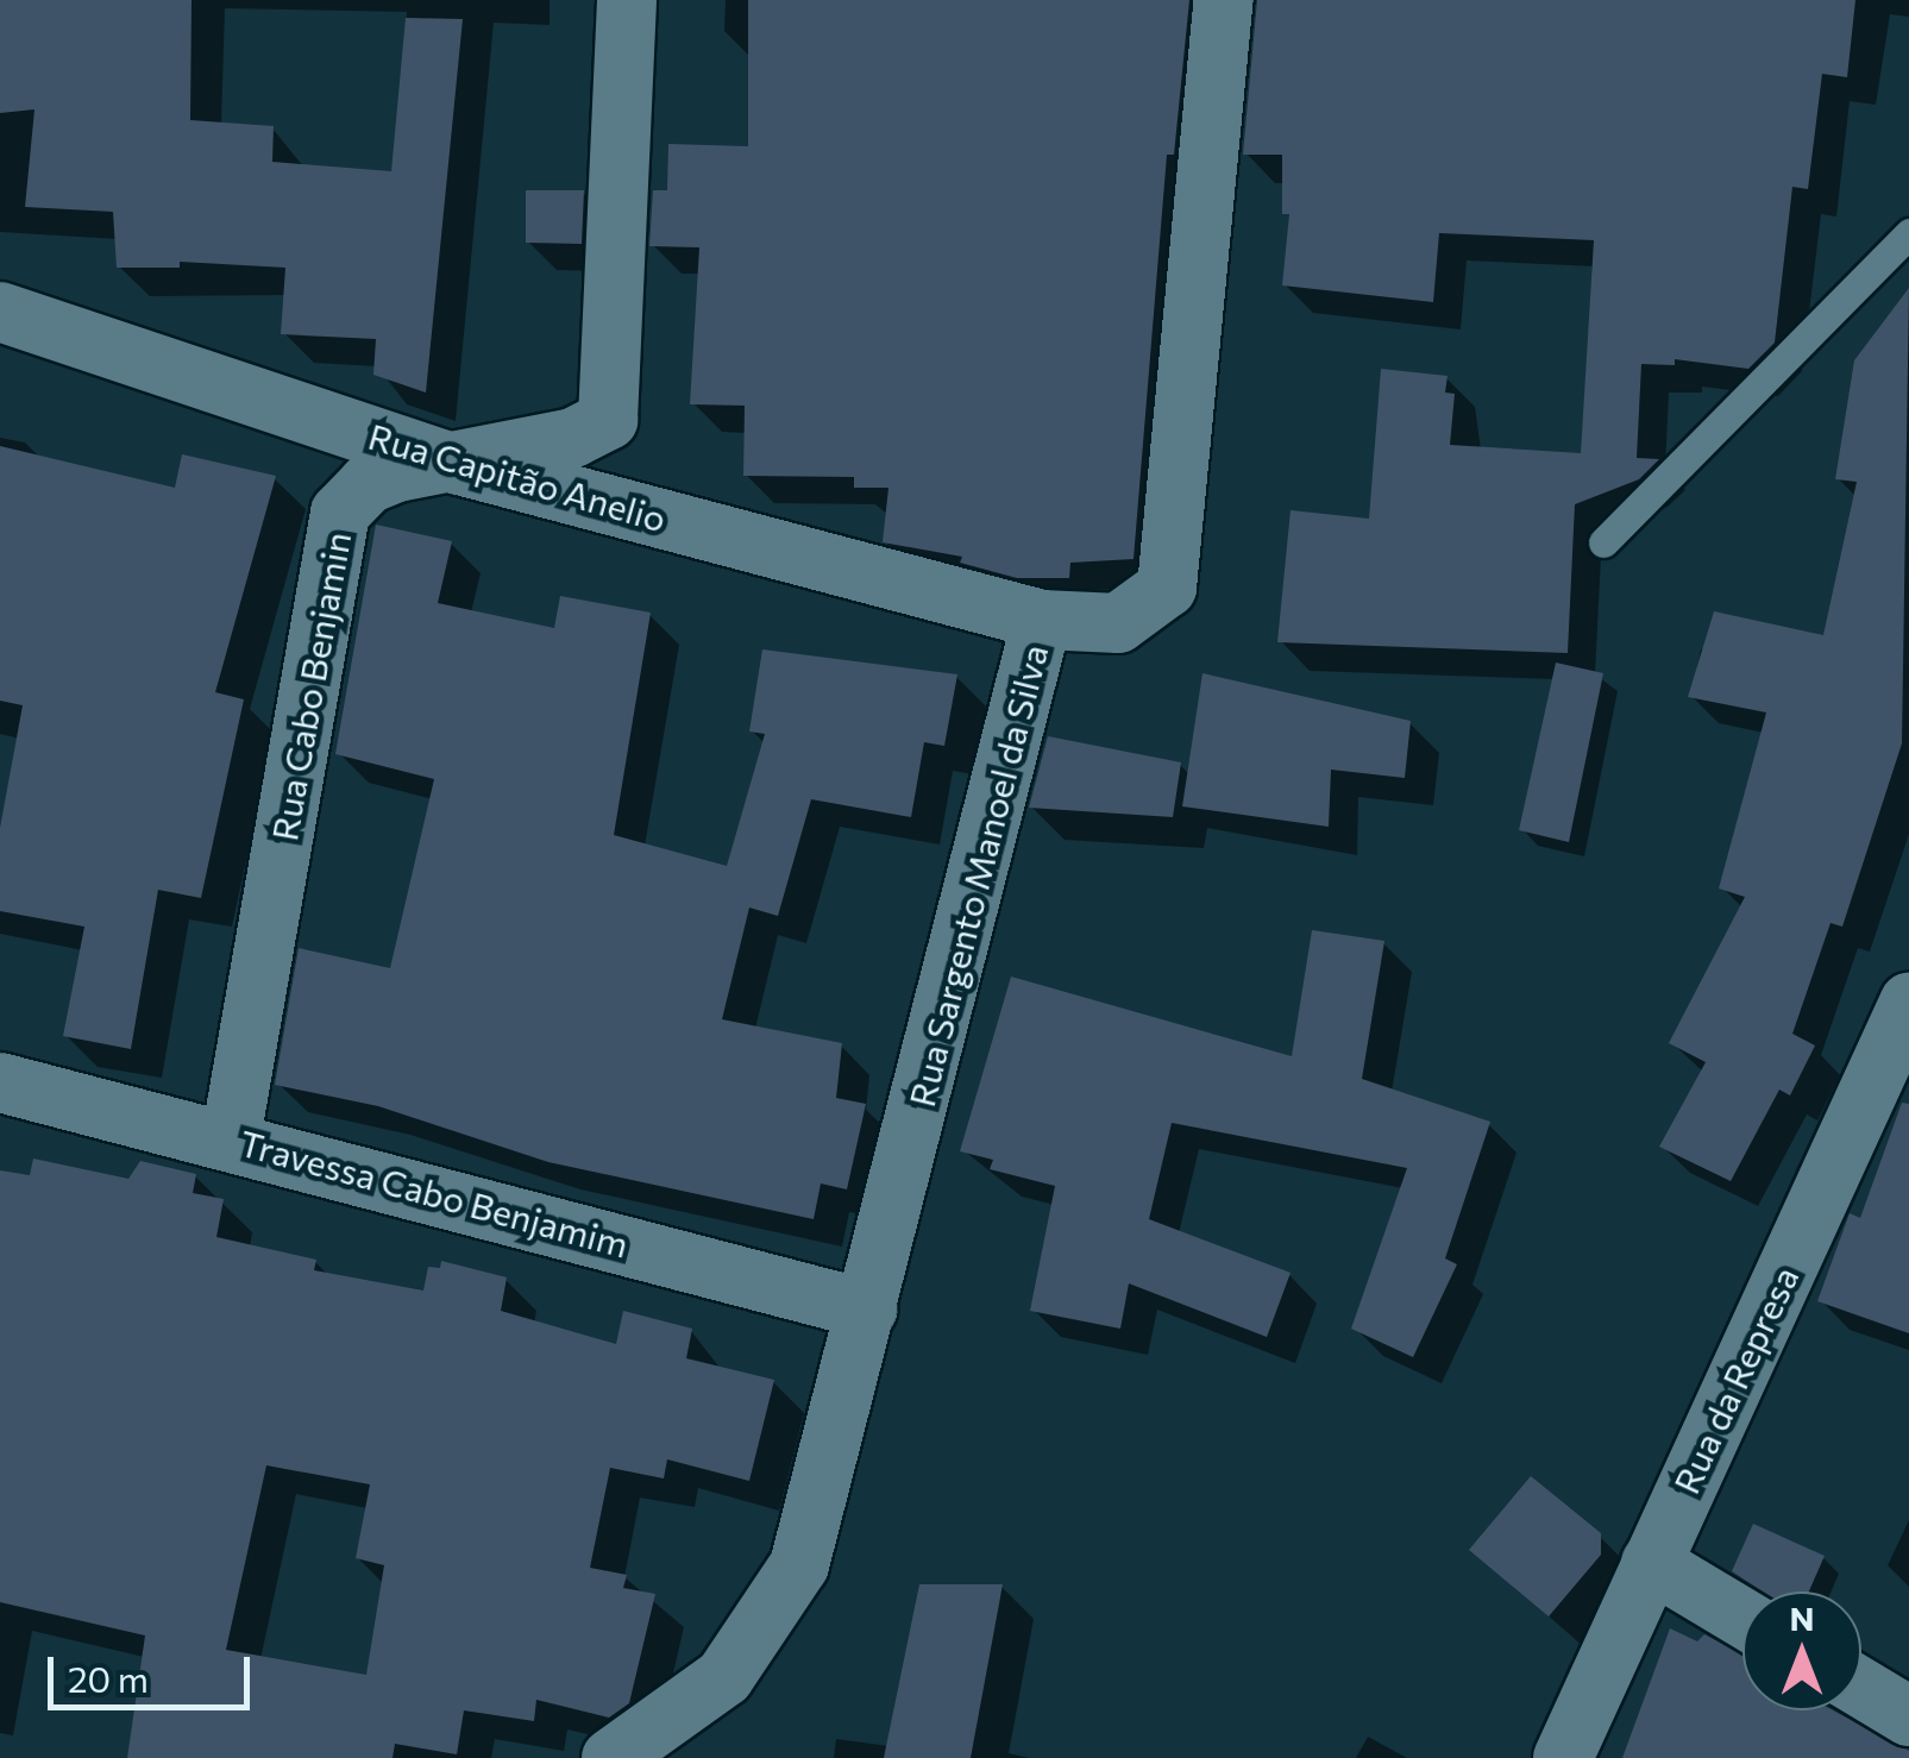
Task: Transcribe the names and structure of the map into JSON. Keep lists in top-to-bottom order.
{
  "streets": {
    "street": [
      "Rua Capitão Anelio",
      "Rua Cabo Benjamin",
      "Rua Sargento Manoel da Silva",
      "Travessa Cabo Benjamim",
      "Rua da Represa"
    ]
  },
  "crossings": [
    ["Rua Capitão Anelio", "Rua Cabo Benjamin"],
    ["Rua Capitão Anelio", "Rua Sargento Manoel da Silva"],
    ["Rua Cabo Benjamin", "Travessa Cabo Benjamim"],
    ["Rua Sargento Manoel da Silva", "Travessa Cabo Benjamim"]
  ],
  "scale_bar": "20 m",
  "north": "top"
}
